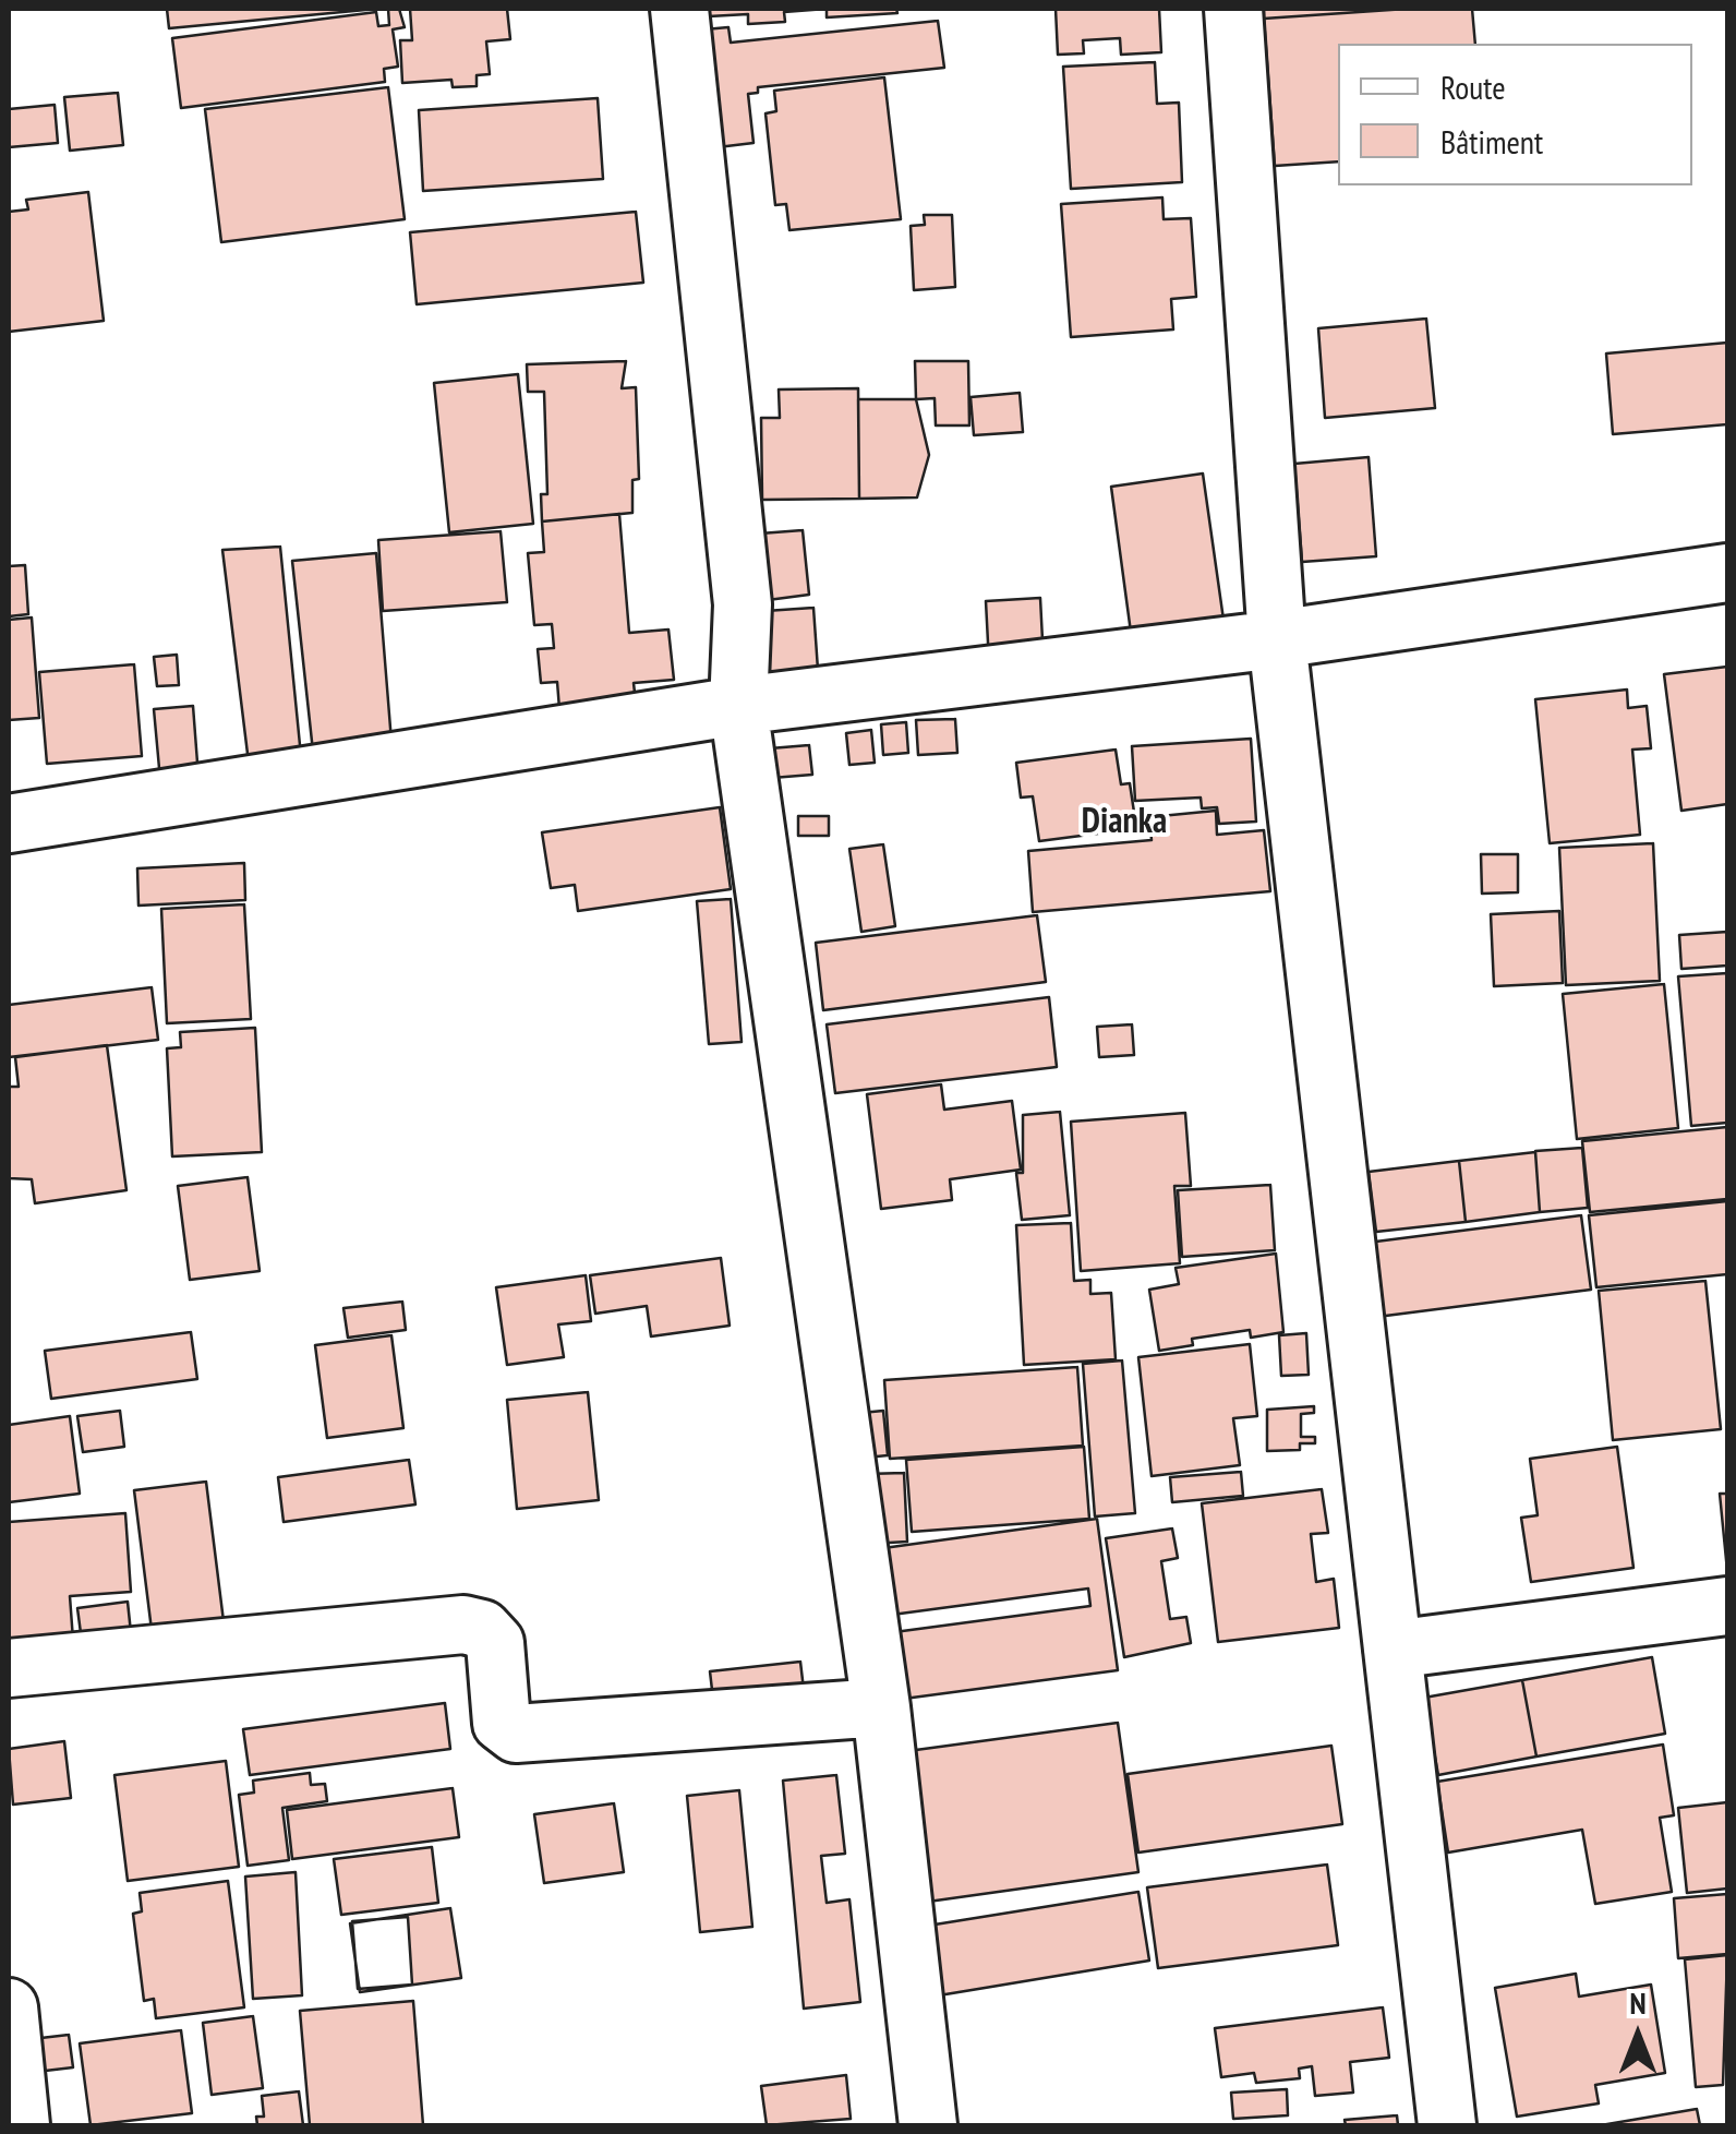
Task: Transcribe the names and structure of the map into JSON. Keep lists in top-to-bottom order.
{
  "districts": ["Dianka"],
  "legend": ["Route", "Bâtiment"],
  "north": "top"
}
